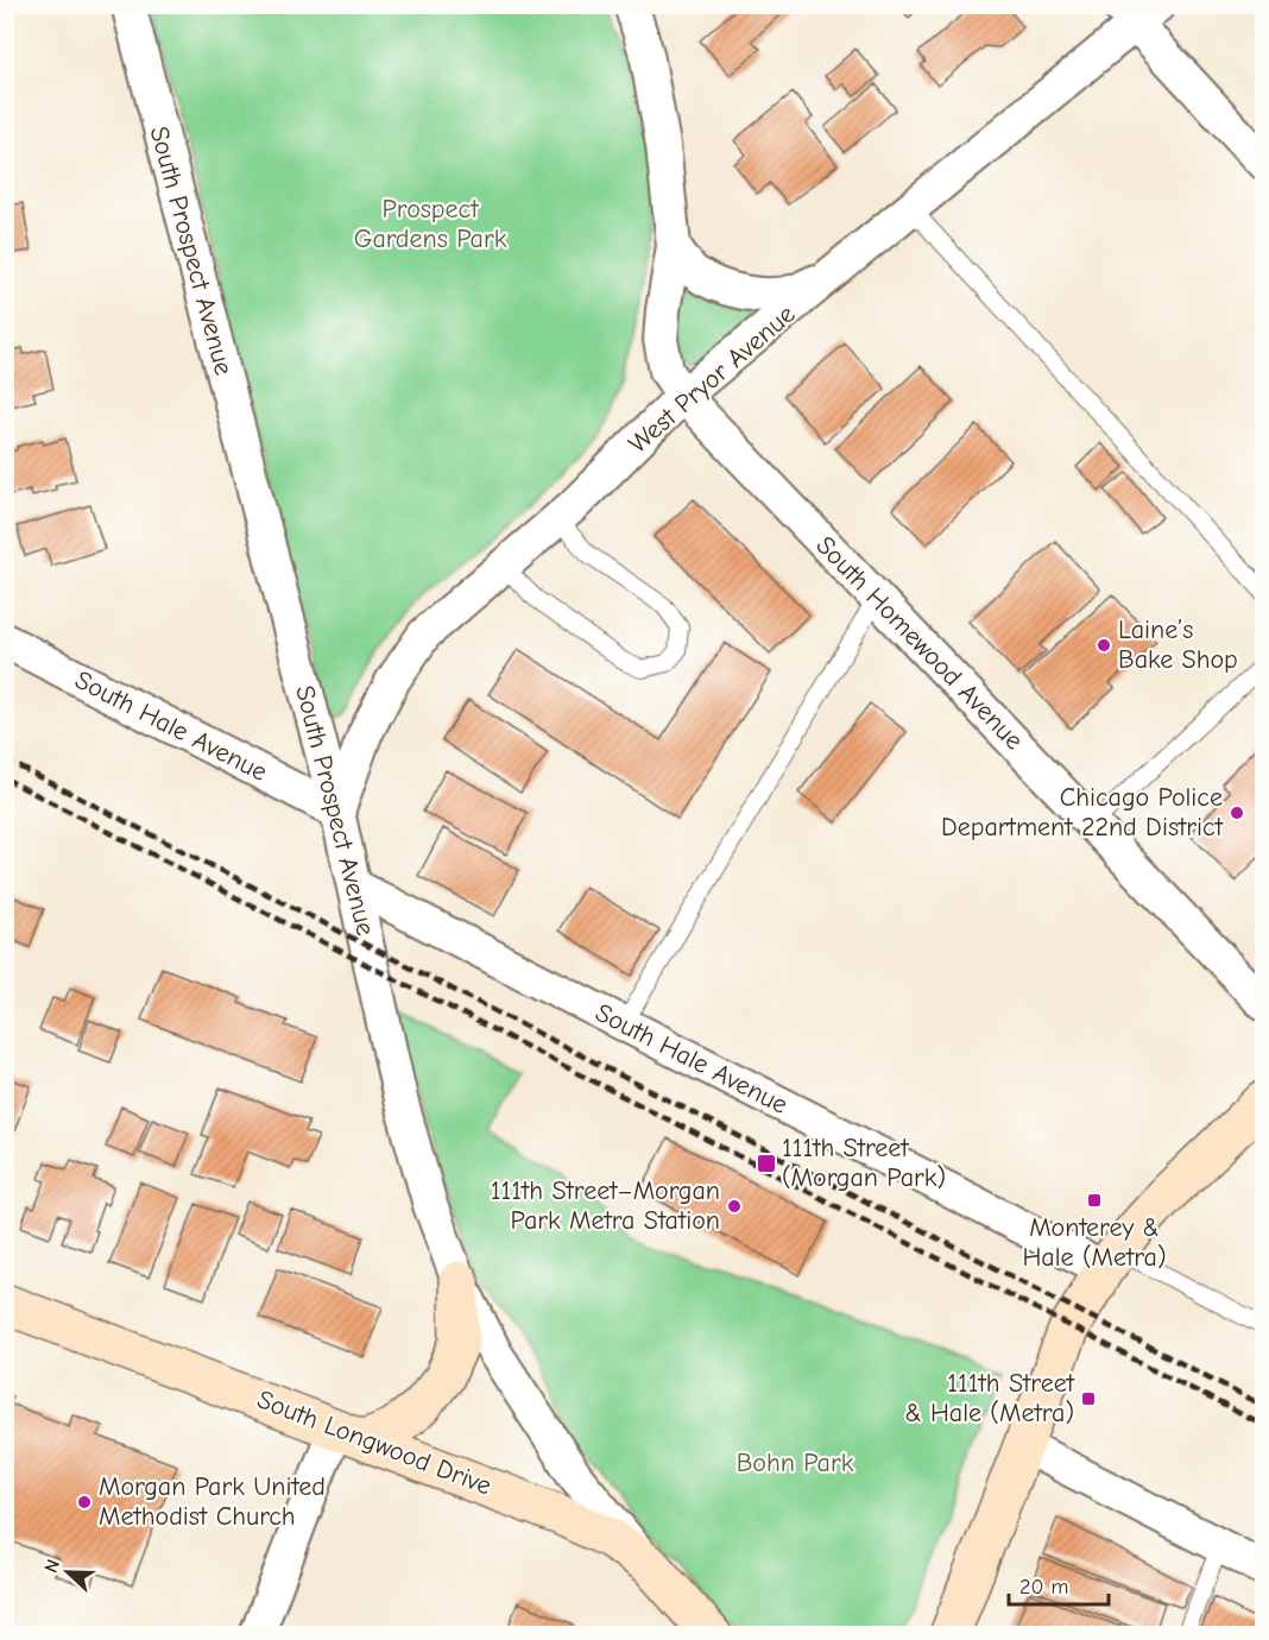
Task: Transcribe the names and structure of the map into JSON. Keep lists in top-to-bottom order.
{
  "streets": {
    "street": [
      "South Prospect Avenue",
      "West Pryor Avenue",
      "South Homewood Avenue",
      "South Hale Avenue",
      "South Longwood Drive"
    ]
  },
  "crossings": [
    ["South Prospect Avenue", "West Pryor Avenue"],
    ["South Prospect Avenue", "South Hale Avenue"],
    ["South Prospect Avenue", "South Longwood Drive"],
    ["West Pryor Avenue", "South Homewood Avenue"],
    ["West Pryor Avenue", "South Hale Avenue"]
  ],
  "parks": ["Prospect Gardens Park", "Bohn Park"],
  "places": {
    "other": [
      "Laine’s Bake Shop",
      "Chicago Police Department 22nd District",
      "111th Street–Morgan Park Metra Station",
      "Morgan Park United Methodist Church"
    ],
    "transit": ["111th Street (Morgan Park)", "Monterey & Hale (Metra)", "111th Street & Hale (Metra)"]
  },
  "scale_bar": "20 m",
  "north": "left"
}
